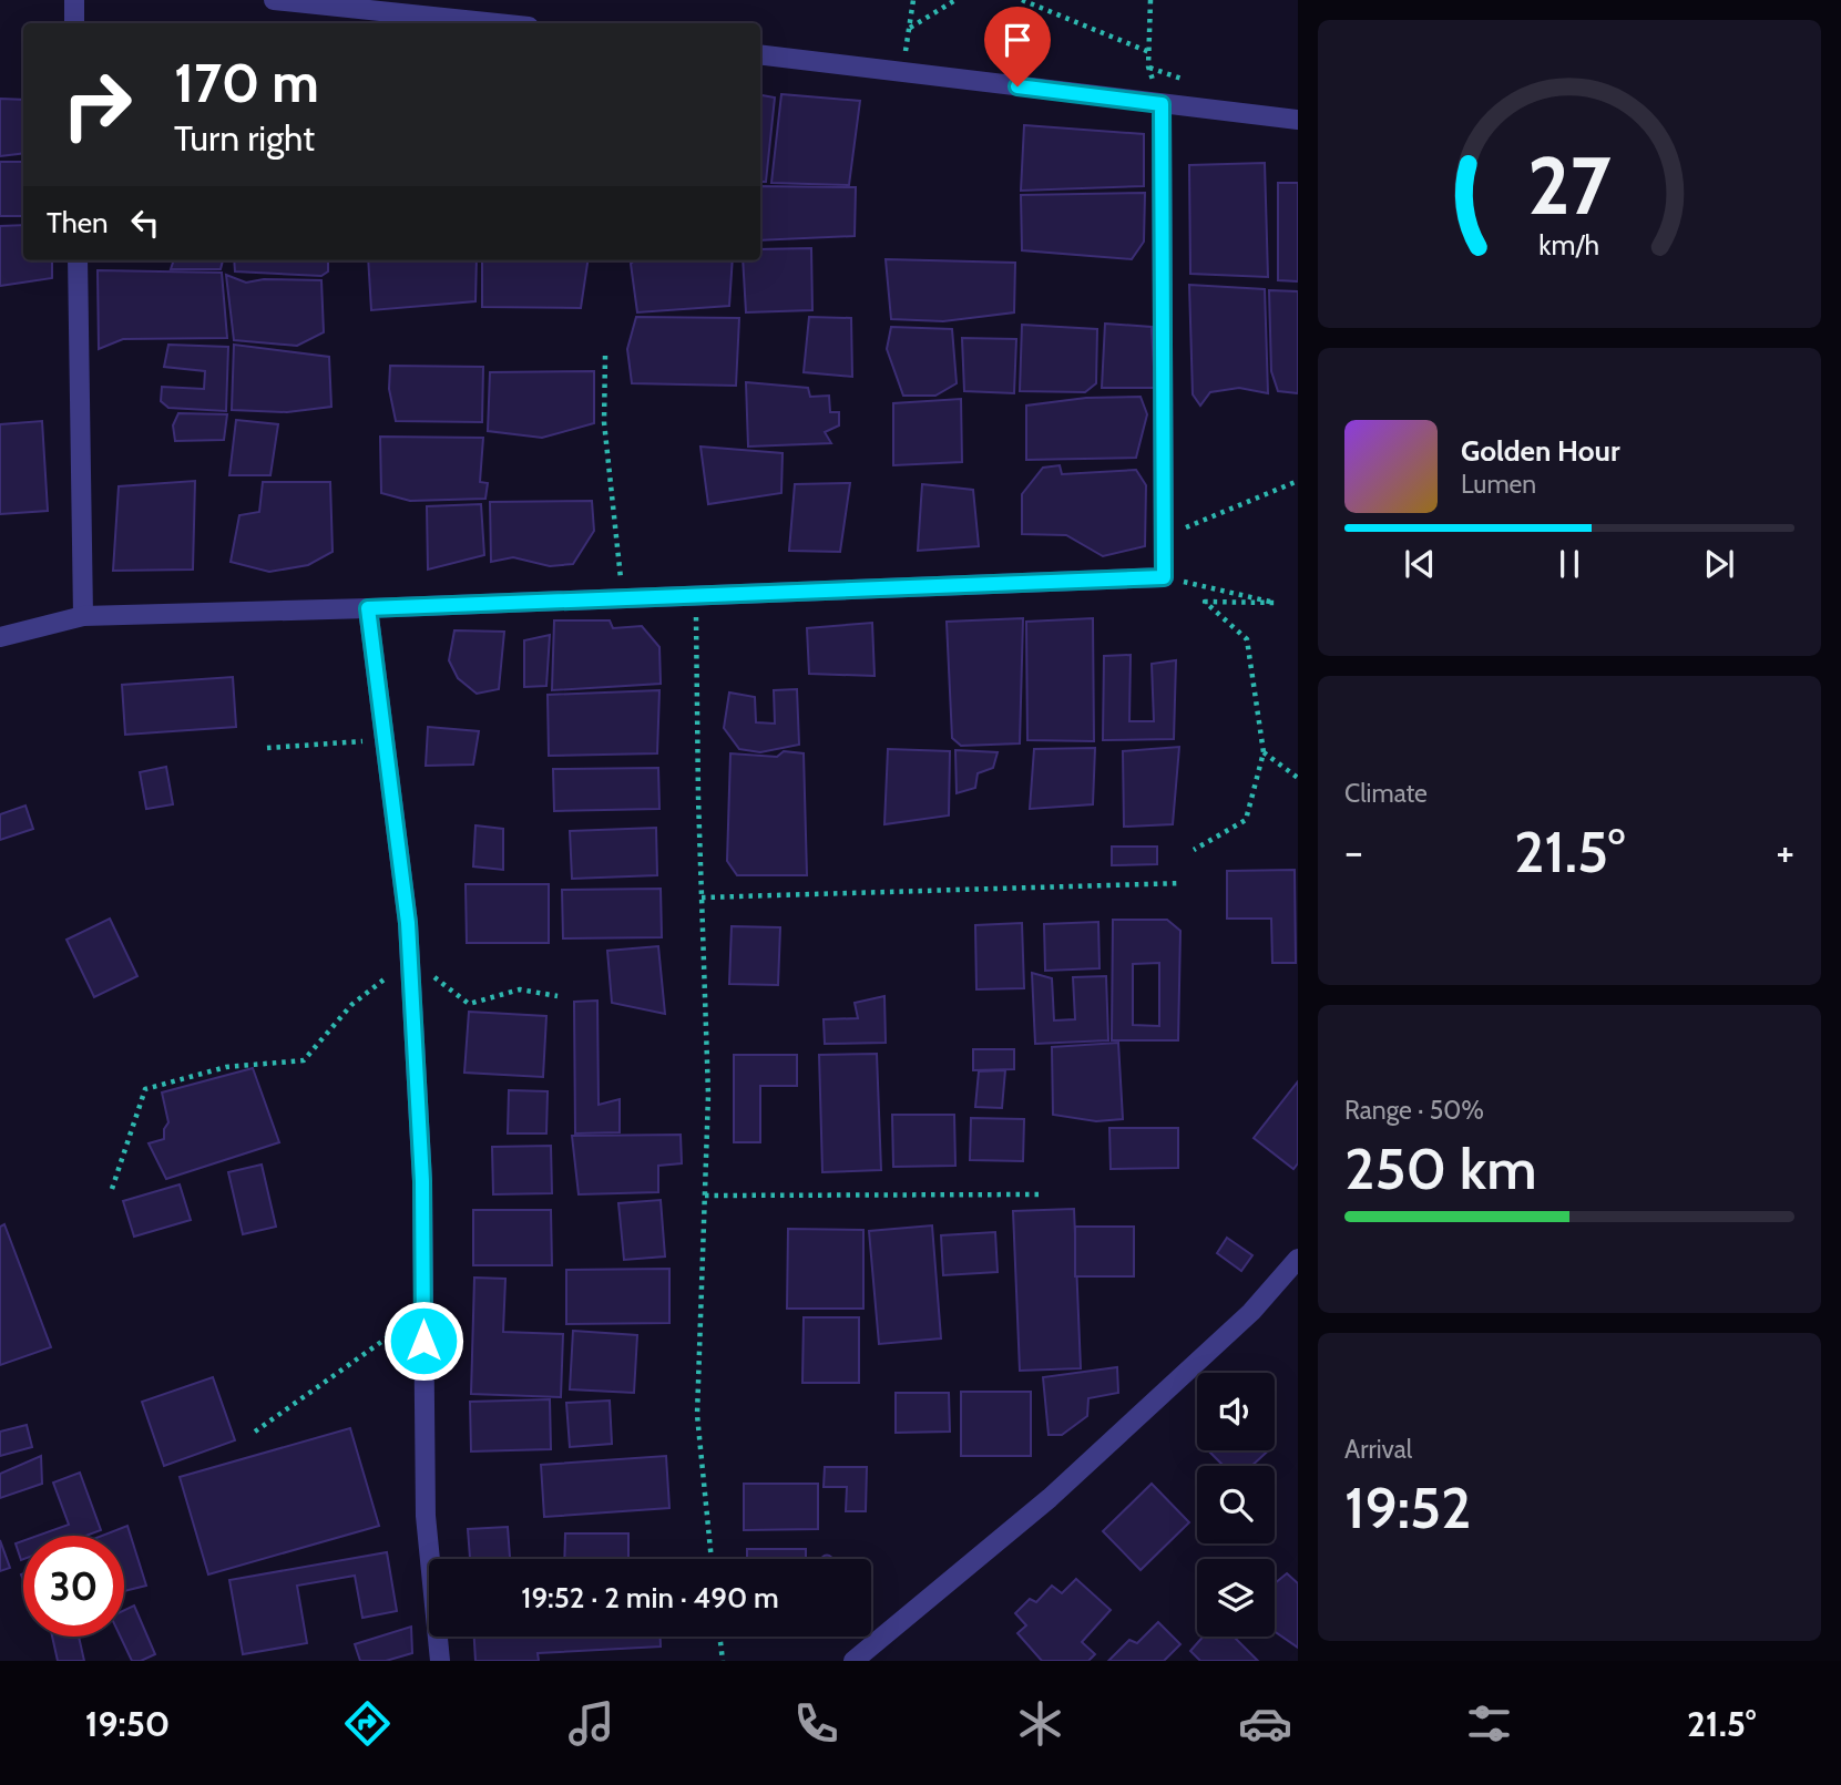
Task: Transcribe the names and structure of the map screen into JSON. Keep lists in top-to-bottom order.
{
  "page": {
    "turn": ["170 m", "Turn right"],
    "then": "Then",
    "song": ["Golden Hour", "Lumen"],
    "tile": [
      "Climate",
      ["Range · 50%", "250 km"],
      ["Arrival", "19:52"]
    ],
    "heat": ["−", "21.5°", "+"],
    "limit": "30",
    "trip": "19:52 · 2 min · 490 m",
    "tabs": ["19:50", "21.5°"],
    "gauge": ["27", "km/h"]
  }
}
